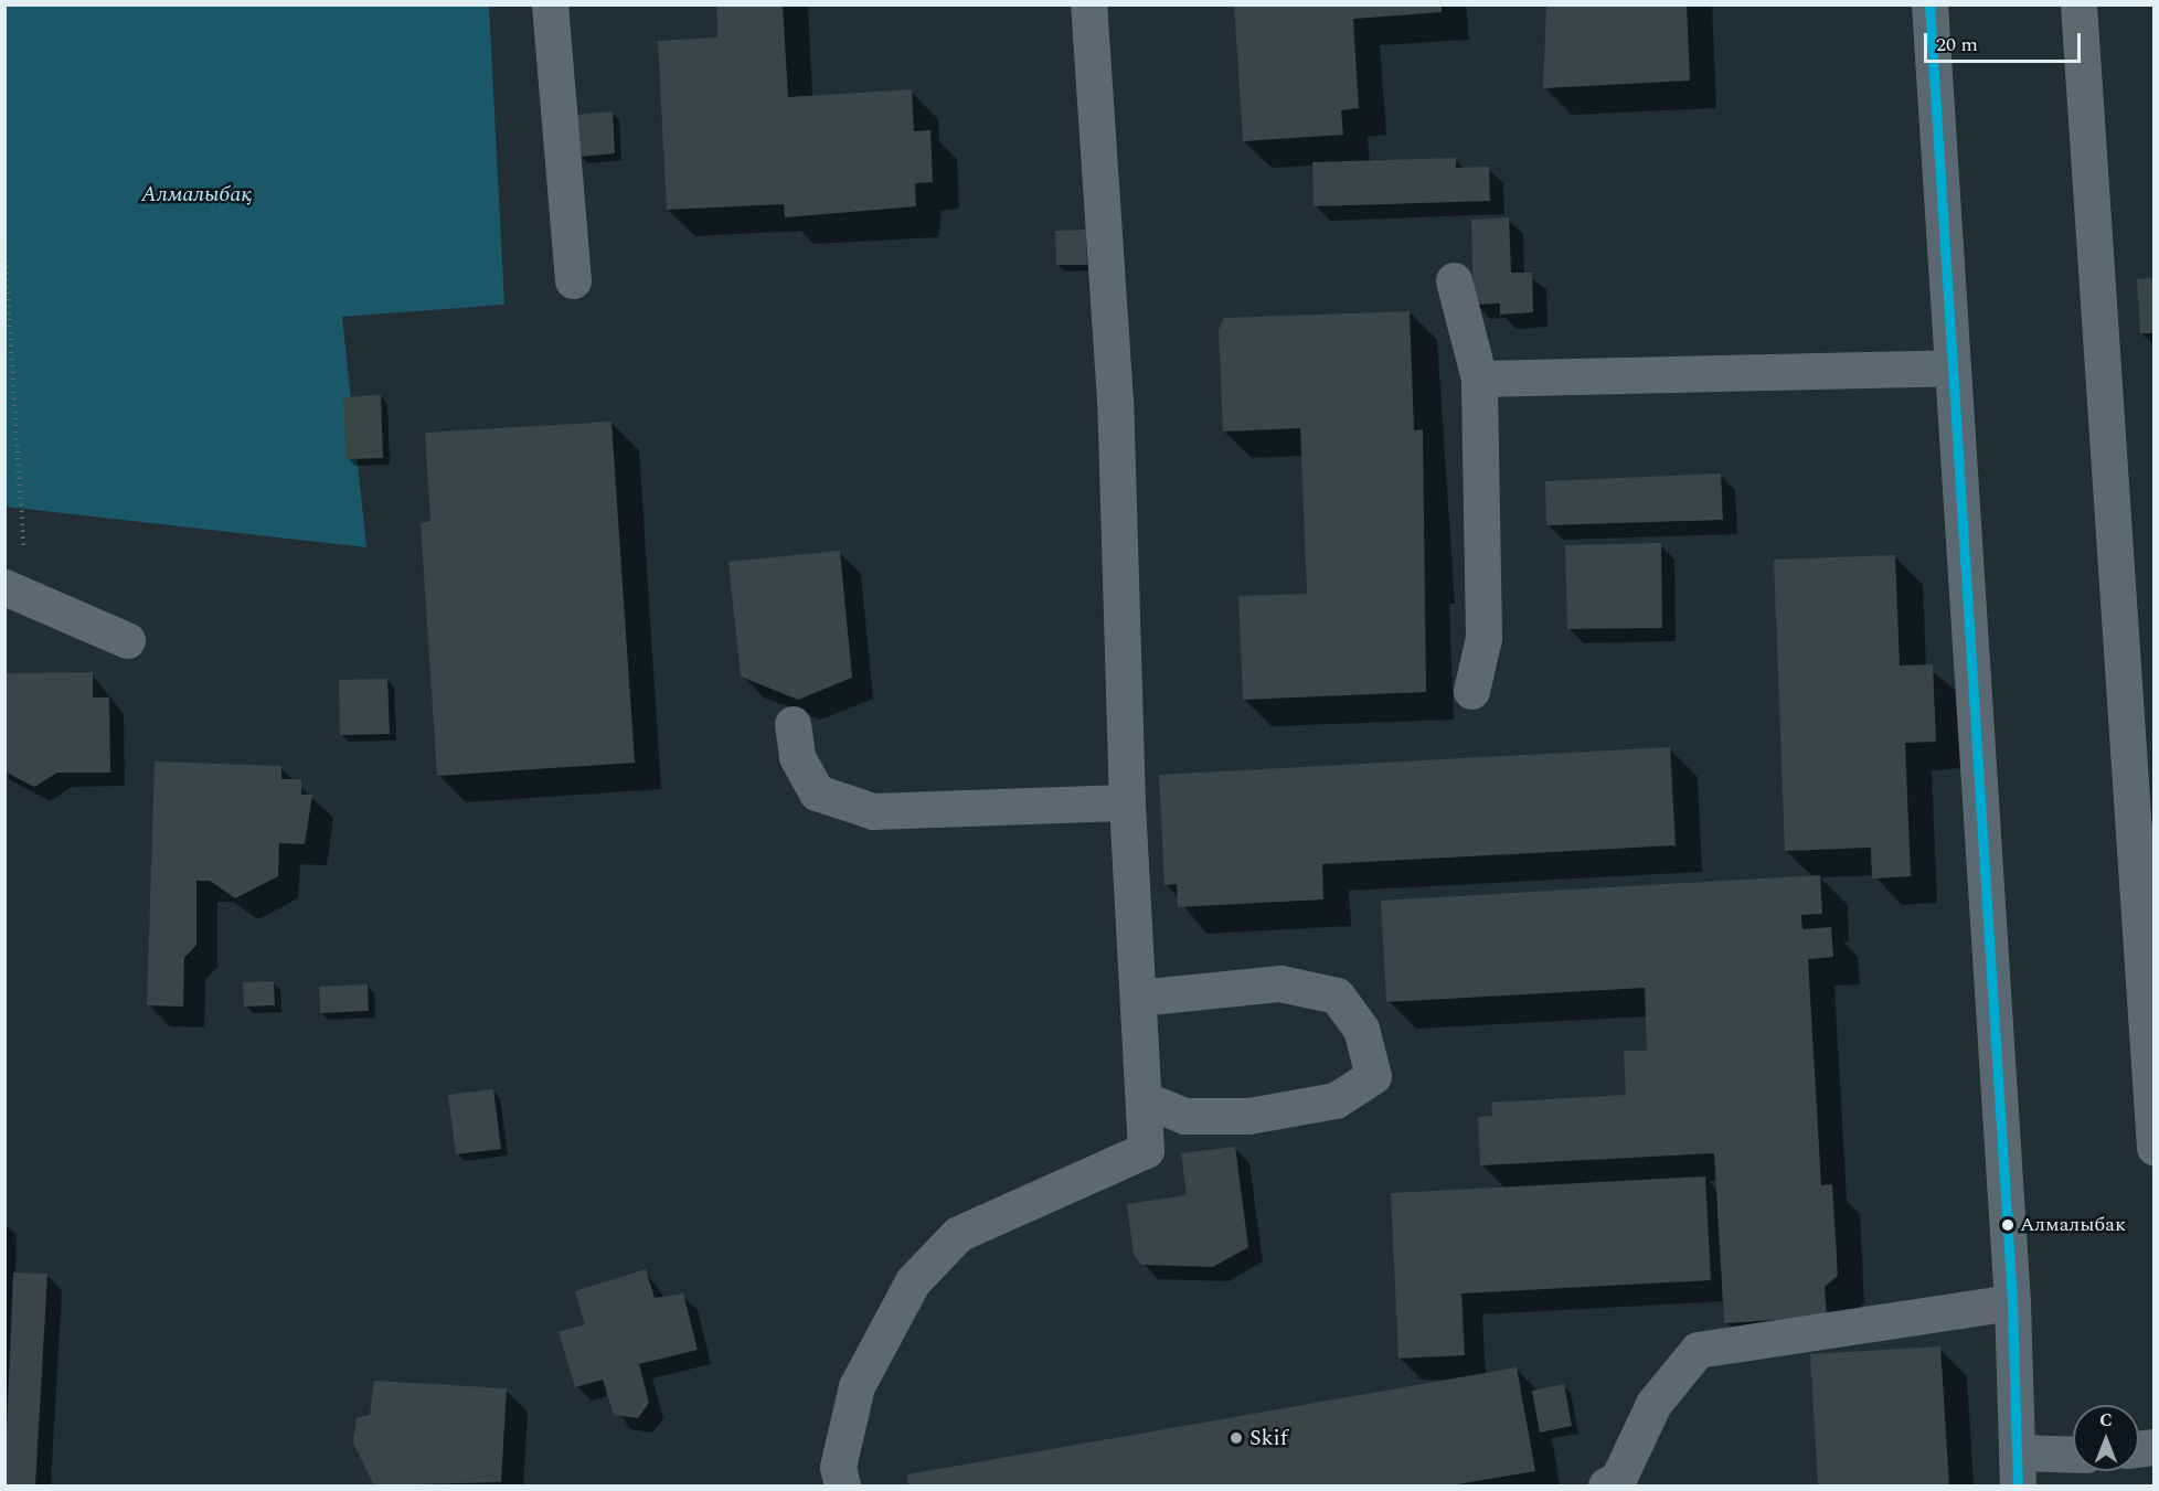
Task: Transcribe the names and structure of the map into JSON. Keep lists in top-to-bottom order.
{
  "parks": ["Алмалыбақ"],
  "places": ["Алмалыбак", "Skif"],
  "scale_bar": "20 m",
  "north": "top"
}
